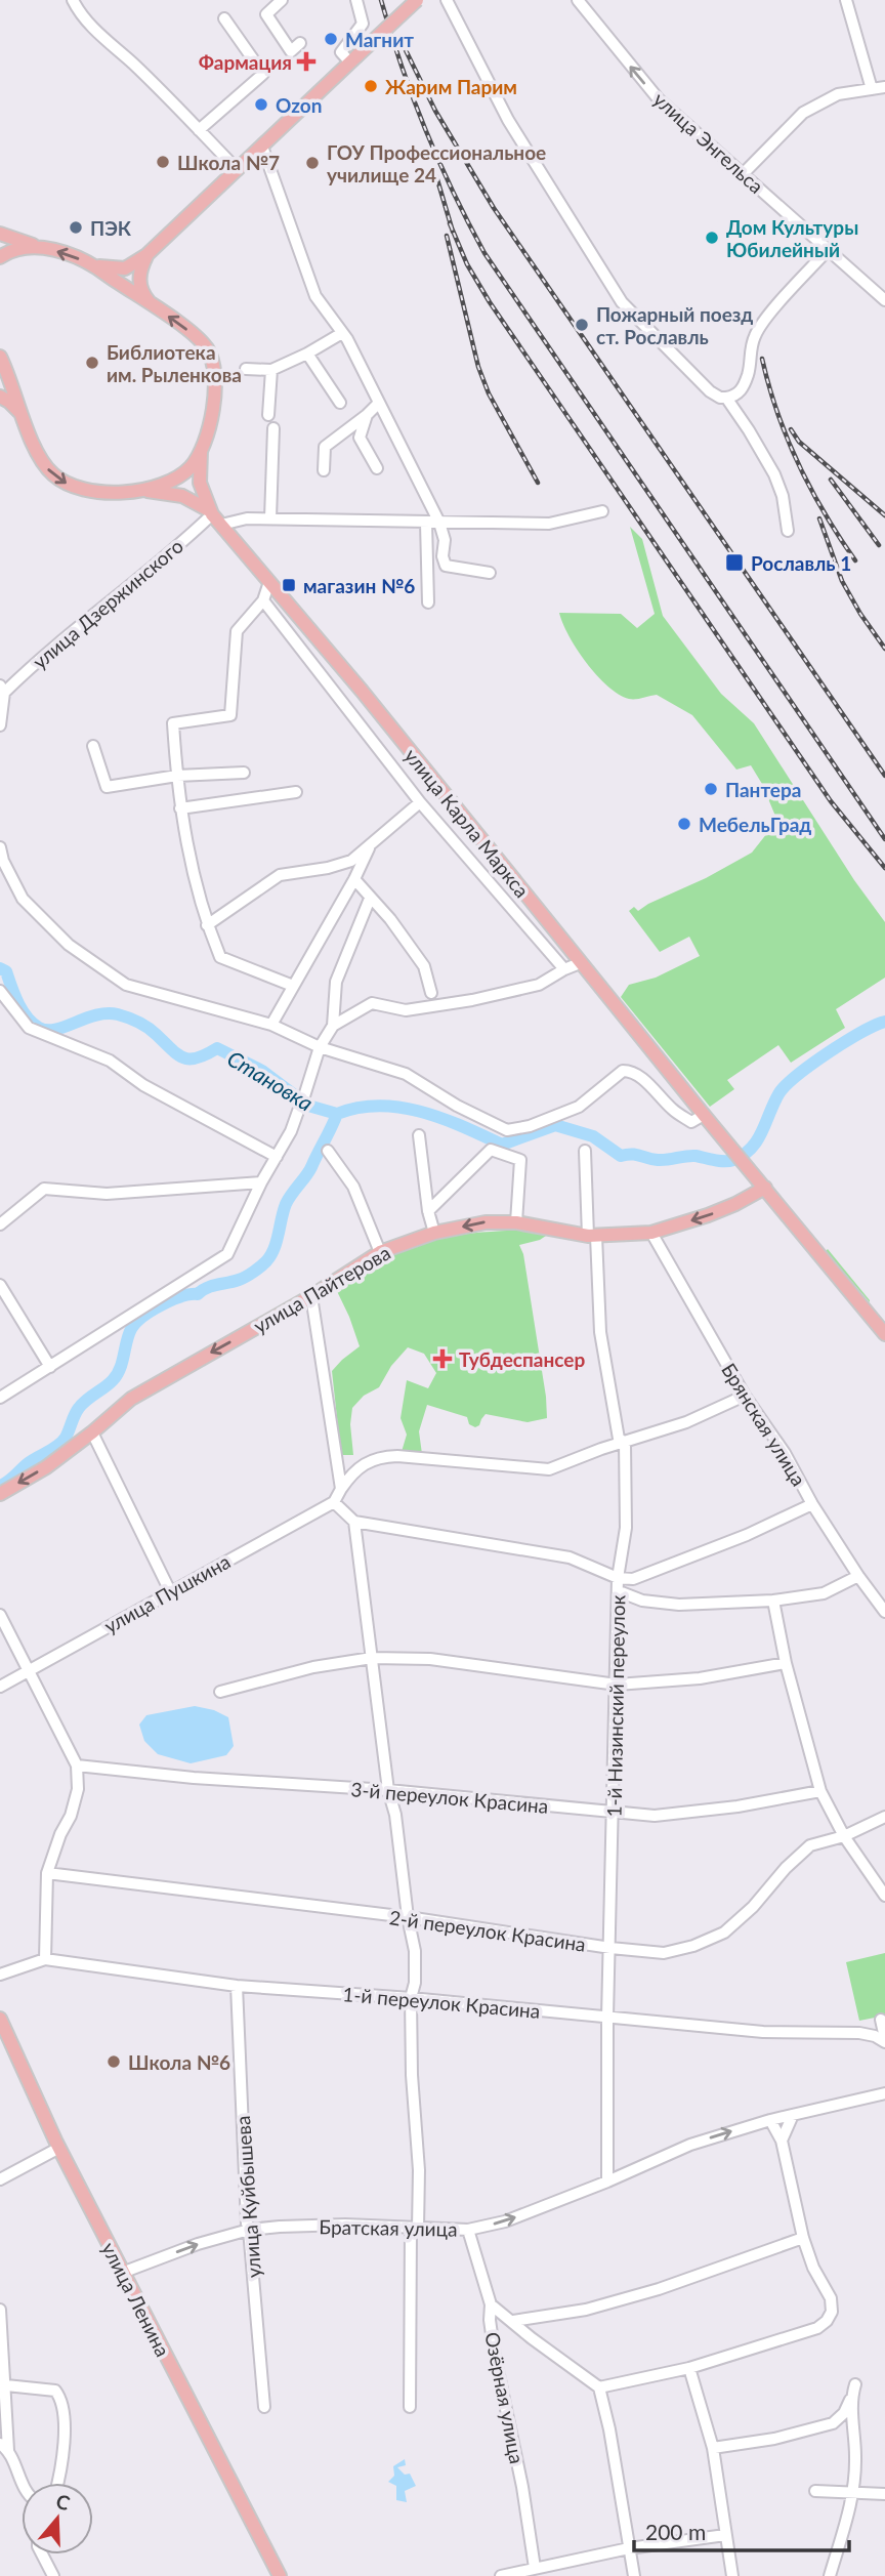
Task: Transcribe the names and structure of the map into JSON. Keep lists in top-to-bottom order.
{
  "streets": {
    "main road": ["улица Карла Маркса", "улица Пайтерова", "улица Ленина"],
    "street": [
      "улица Энгельса",
      "улица Дзержинского",
      "Брянская улица",
      "улица Пушкина",
      "1-й Низинский переулок",
      "3-й переулок Красина",
      "2-й переулок Красина",
      "1-й переулок Красина",
      "улица Куйбышева",
      "Братская улица",
      "Озёрная улица"
    ]
  },
  "crossings": [
    ["улица Дзержинского", "улица Карла Маркса"],
    ["улица Карла Маркса", "улица Пайтерова"],
    ["улица Пайтерова", "Брянская улица"],
    ["улица Пайтерова", "1-й Низинский переулок"],
    ["1-й Низинский переулок", "3-й переулок Красина"],
    ["1-й Низинский переулок", "2-й переулок Красина"],
    ["1-й Низинский переулок", "1-й переулок Красина"],
    ["1-й Низинский переулок", "Братская улица"],
    ["1-й переулок Красина", "улица Куйбышева"],
    ["улица Куйбышева", "Братская улица"],
    ["Братская улица", "улица Ленина"],
    ["Братская улица", "Озёрная улица"]
  ],
  "one_way": ["улица Энгельса", "улица Пайтерова", "Братская улица"],
  "water": ["Становка"],
  "places": {
    "other": [
      "Магнит",
      "Жарим Парим",
      "Ozon",
      "Школа №7",
      "ГОУ Профессиональное училище 24",
      "ПЭК",
      "Дом Культуры Юбилейный",
      "Пожарный поезд ст. Рославль",
      "Библиотека им. Рыленкова",
      "Пантера",
      "МебельГрад",
      "Школа №6"
    ],
    "health": ["Фармация", "Тубдеспансер"],
    "transit": ["Рославль 1", "магазин №6"]
  },
  "scale_bar": "200 m",
  "north": "top"
}
